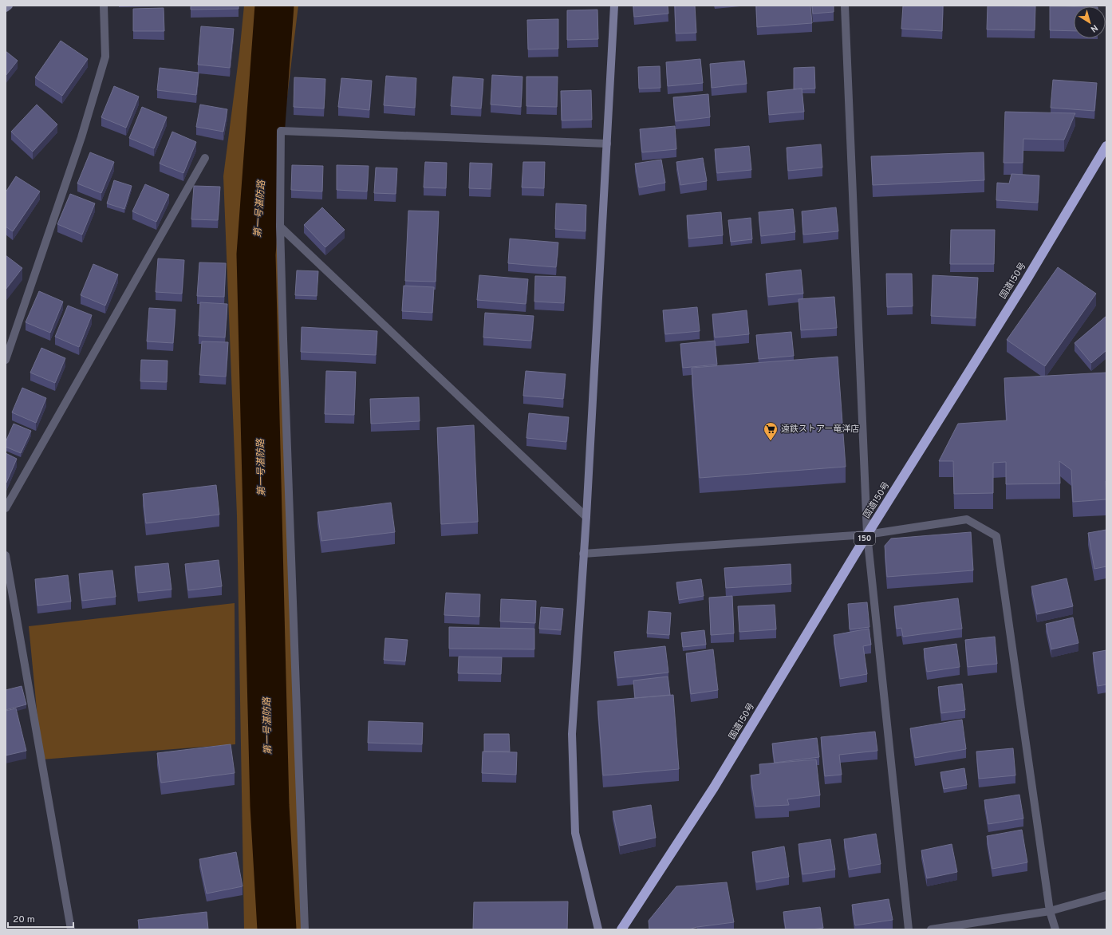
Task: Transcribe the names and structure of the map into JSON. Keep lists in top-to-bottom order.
{
  "streets": {
    "highway": ["国道150号", "150"]
  },
  "water": ["第一号湛防路"],
  "places": {
    "supermarket": ["遠鉄ストアー竜洋店"]
  },
  "scale_bar": "20 m",
  "north": "bottom right"
}
